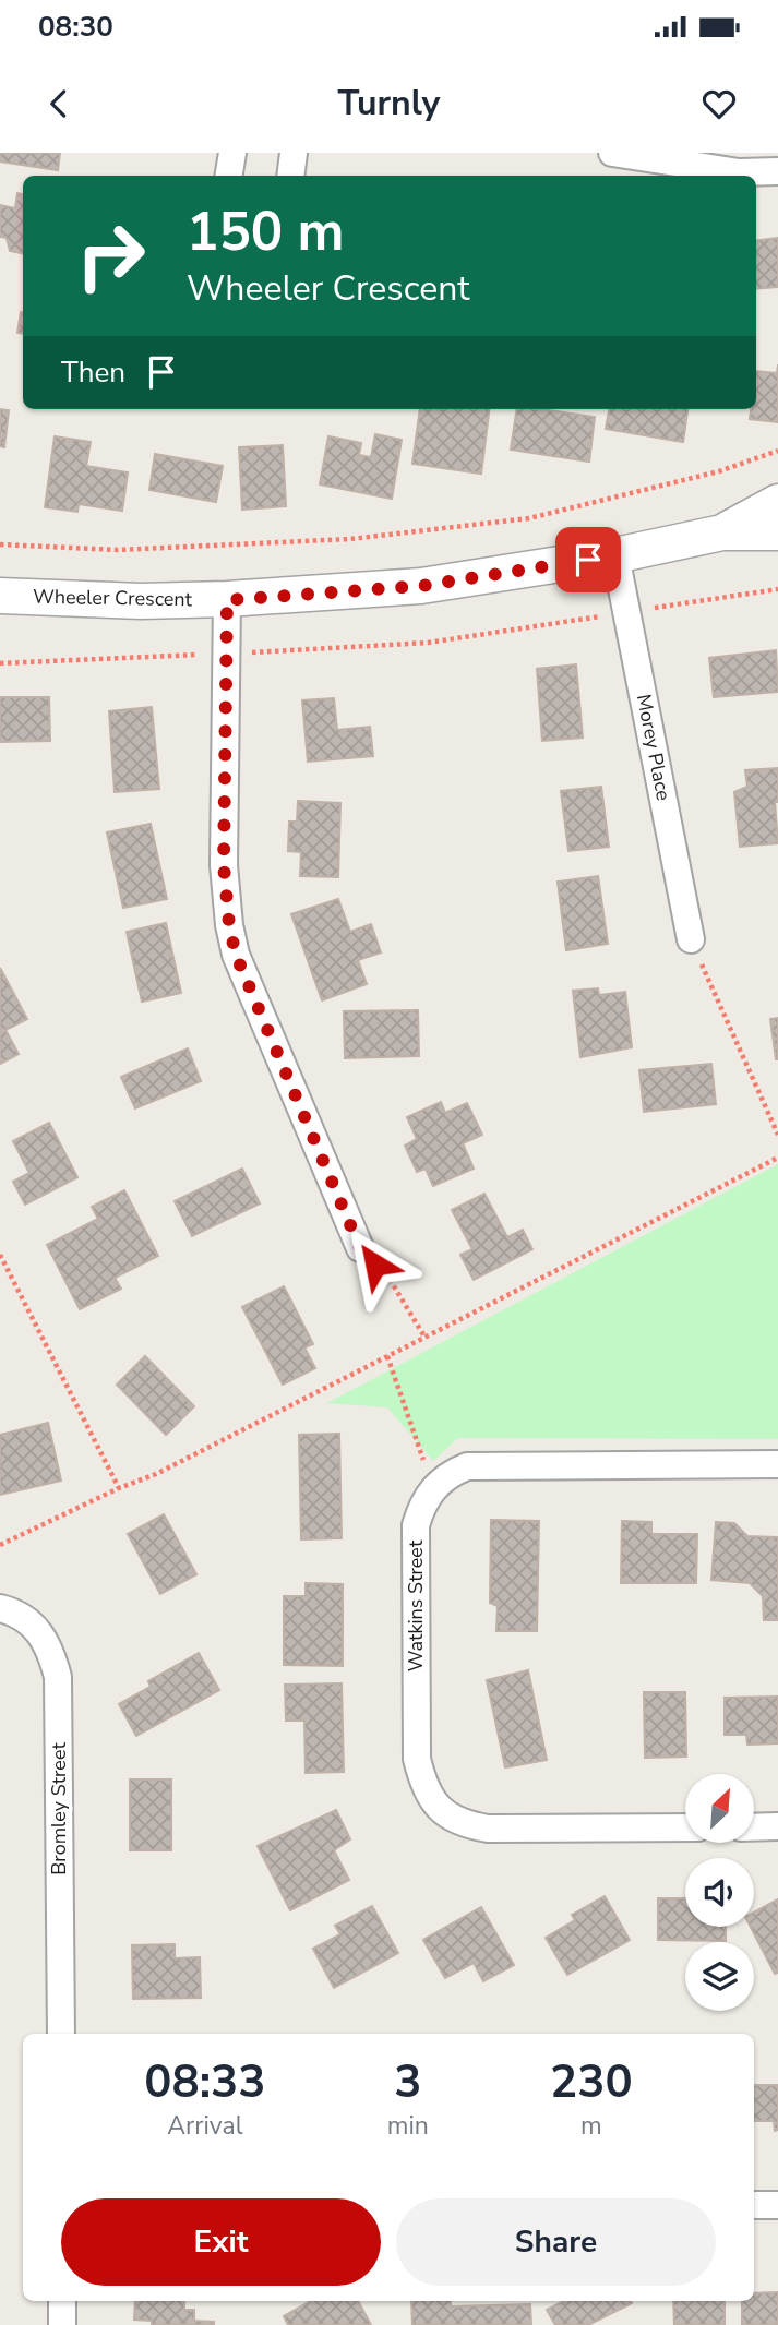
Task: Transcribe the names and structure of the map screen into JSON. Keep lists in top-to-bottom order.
{
  "streets": {
    "street": [
      "Wheeler Crescent",
      "Morey Place",
      "Watkins Street",
      "Bromley Street"
    ]
  },
  "crossings": [
    ["Wheeler Crescent", "Morey Place"]
  ],
  "north": "top right",
  "page": {
    "status": "08:30",
    "header": "Turnly",
    "turn": ["150 m", "Wheeler Crescent"],
    "then": "Then",
    "eta": [
      "08:33",
      "Arrival",
      "3",
      "min",
      "230",
      "m"
    ],
    "buttons": ["Exit", "Share"]
  }
}
